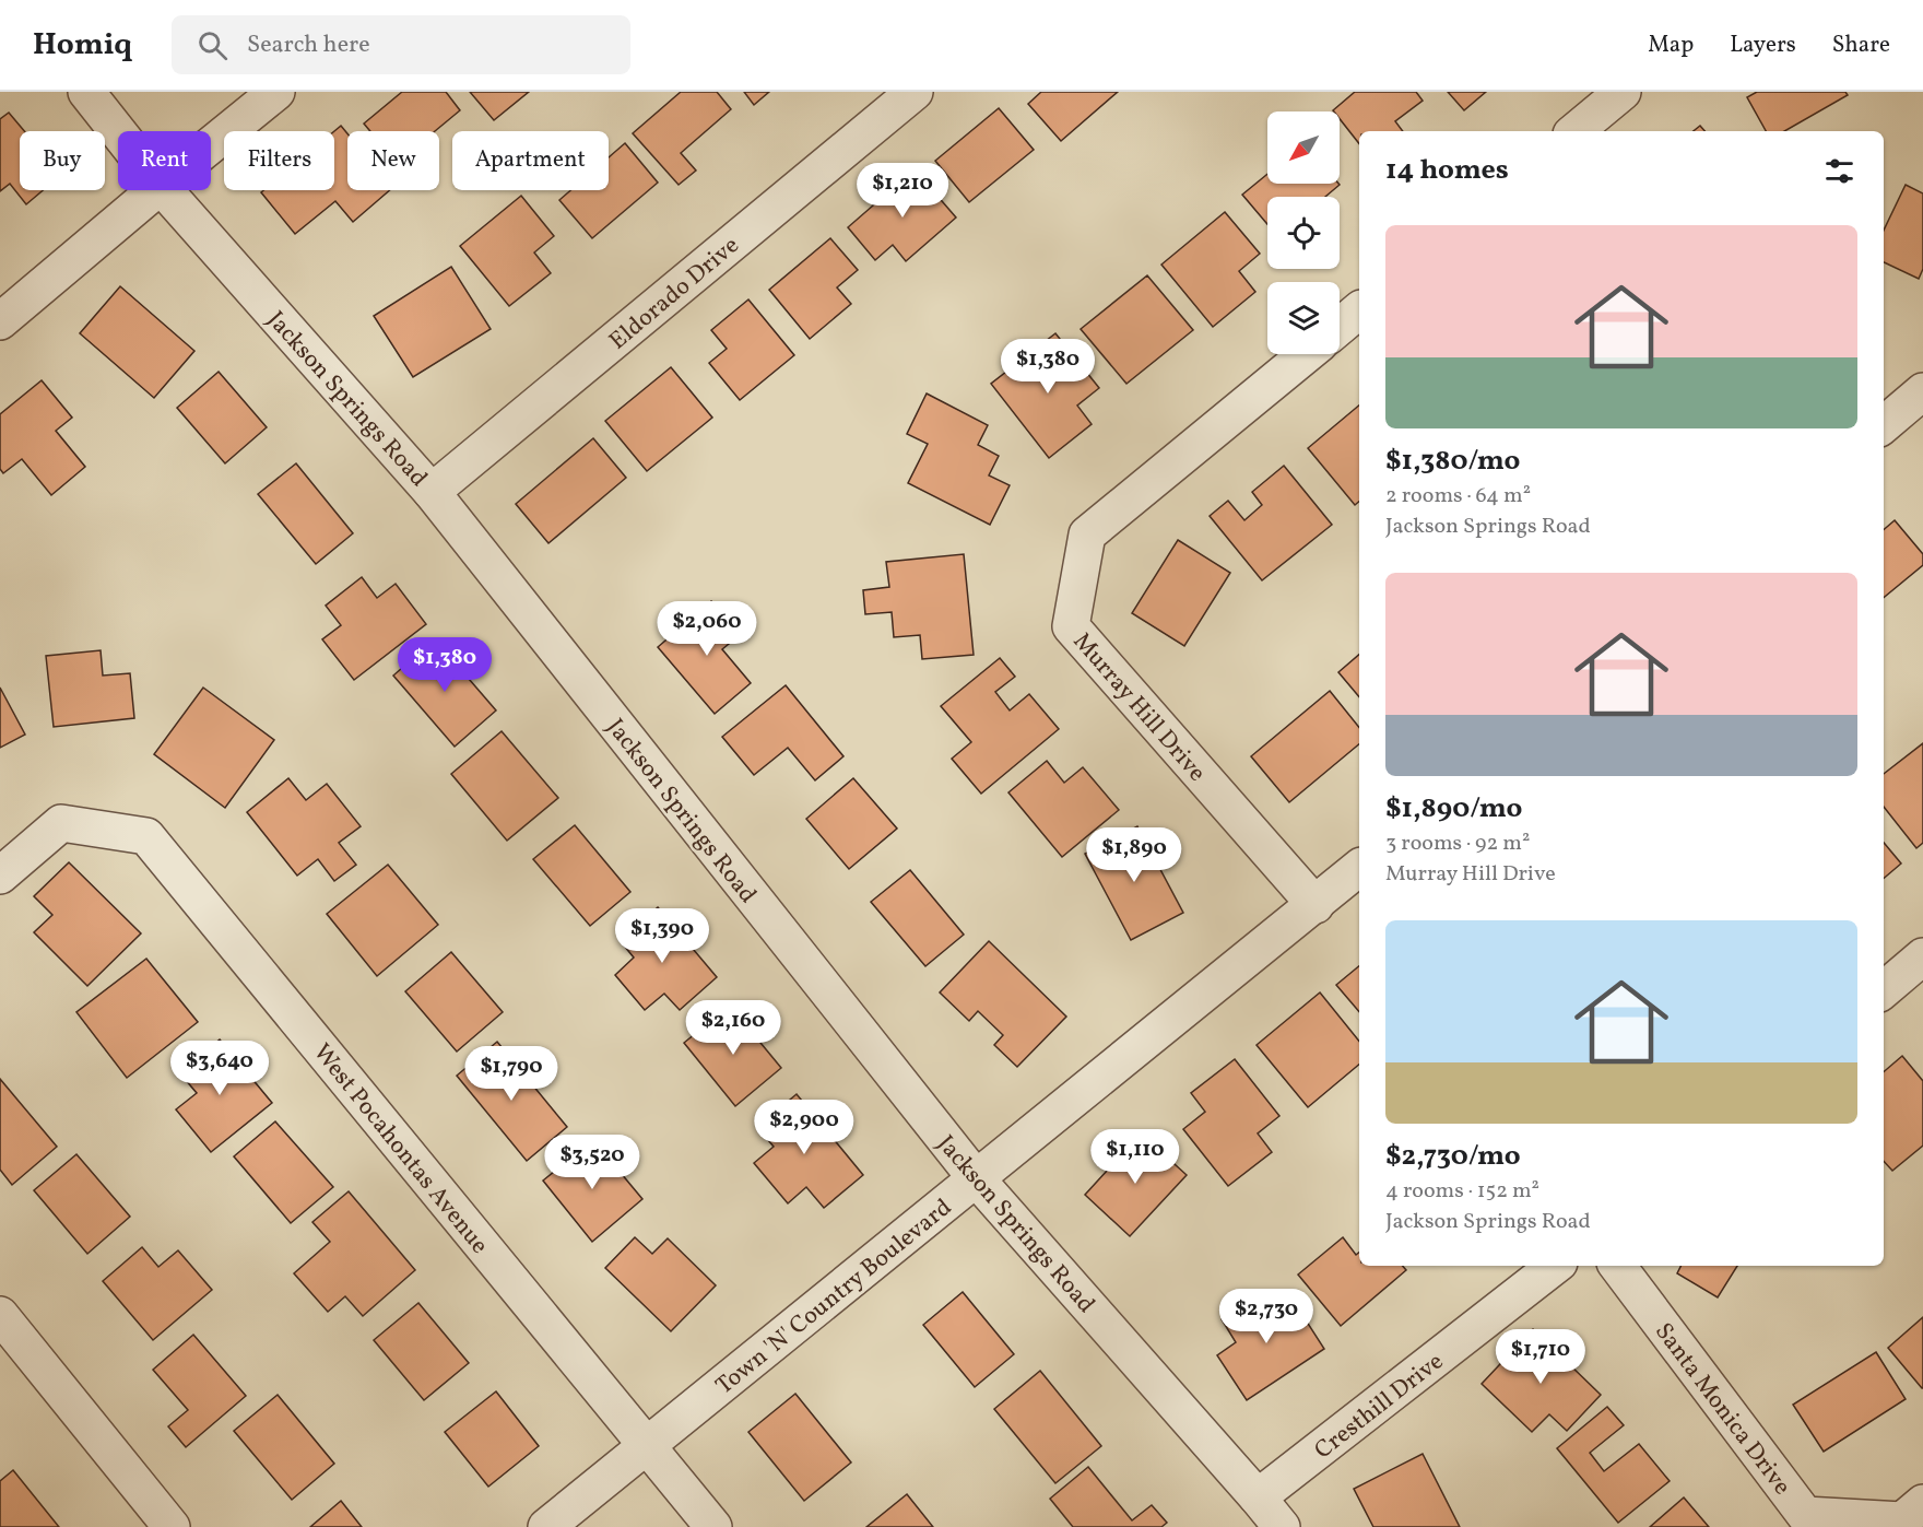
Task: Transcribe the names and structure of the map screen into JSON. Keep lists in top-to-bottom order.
{
  "streets": {
    "street": [
      "Eldorado Drive",
      "Jackson Springs Road",
      "Murray Hill Drive",
      "West Pocahontas Avenue",
      "Town 'N' Country Boulevard",
      "Cresthill Drive",
      "Santa Monica Drive"
    ]
  },
  "crossings": [
    ["Eldorado Drive", "Jackson Springs Road"],
    ["Jackson Springs Road", "Town 'N' Country Boulevard"],
    ["Jackson Springs Road", "Cresthill Drive"],
    ["Murray Hill Drive", "Town 'N' Country Boulevard"],
    ["West Pocahontas Avenue", "Town 'N' Country Boulevard"]
  ],
  "north": "bottom left",
  "page": {
    "header": "Homiq",
    "search": "Search here",
    "nav": ["Map", "Layers", "Share"],
    "chip": [
      "Buy",
      "Rent",
      "Filters",
      "New",
      "Apartment"
    ],
    "heading": "14 homes",
    "price": [
      "$1,210",
      "$1,380",
      "$2,060",
      "$1,380",
      "$1,890",
      "$1,390",
      "$2,160",
      "$3,640",
      "$1,790",
      "$2,900",
      "$1,110",
      "$3,520",
      "$2,730",
      "$1,710"
    ],
    "list": [
      {
        "name": "$1,380/mo",
        "note": "2 rooms · 64 m² · Jackson Springs Road"
      },
      {
        "name": "$1,890/mo",
        "note": "3 rooms · 92 m² · Murray Hill Drive"
      },
      {
        "name": "$2,730/mo",
        "note": "4 rooms · 152 m² · Jackson Springs Road"
      }
    ]
  }
}
